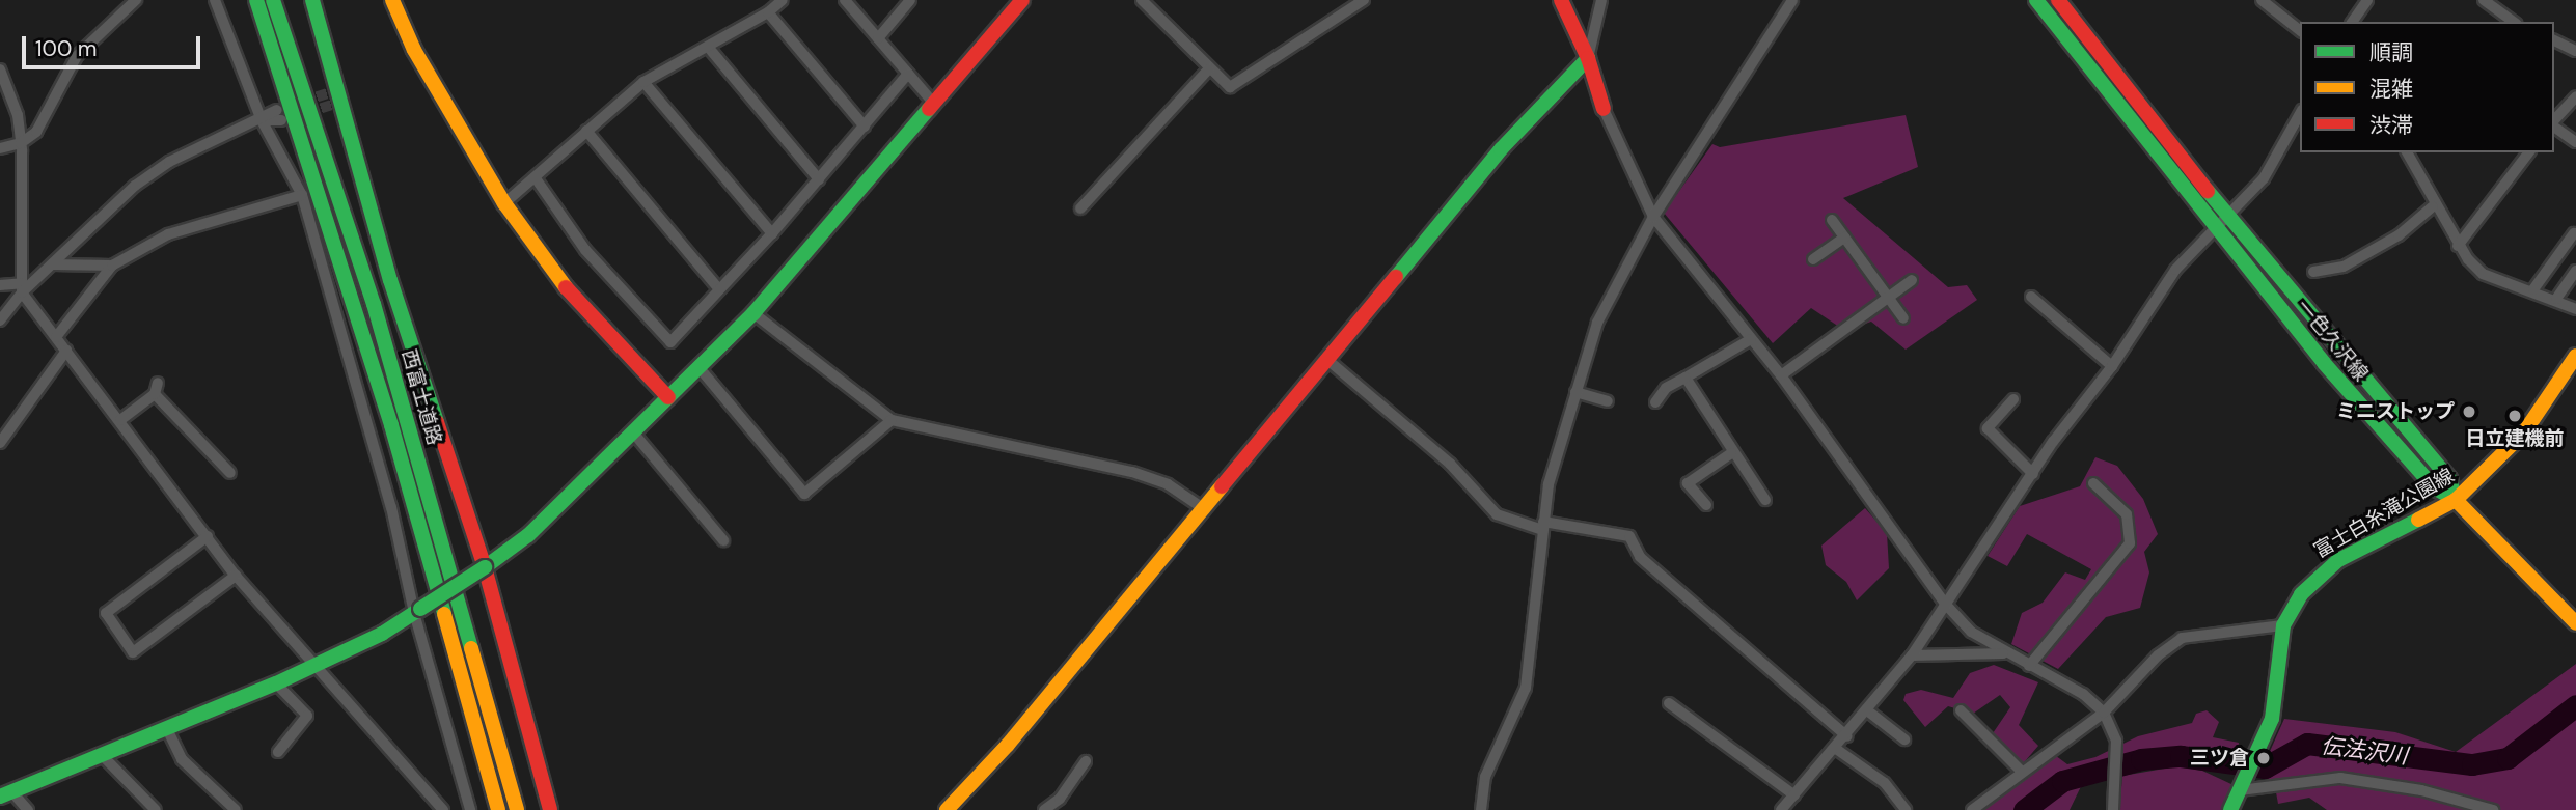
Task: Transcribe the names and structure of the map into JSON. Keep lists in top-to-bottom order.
{
  "streets": {
    "main road": ["一色久沢線", "西富士道路", "富士白糸滝公園線"]
  },
  "crossings": [
    ["一色久沢線", "富士白糸滝公園線"]
  ],
  "water": ["伝法沢川"],
  "places": ["ミニストップ", "日立建機前", "三ツ倉"],
  "legend": ["順調", "混雑", "渋滞"],
  "scale_bar": "100 m"
}
